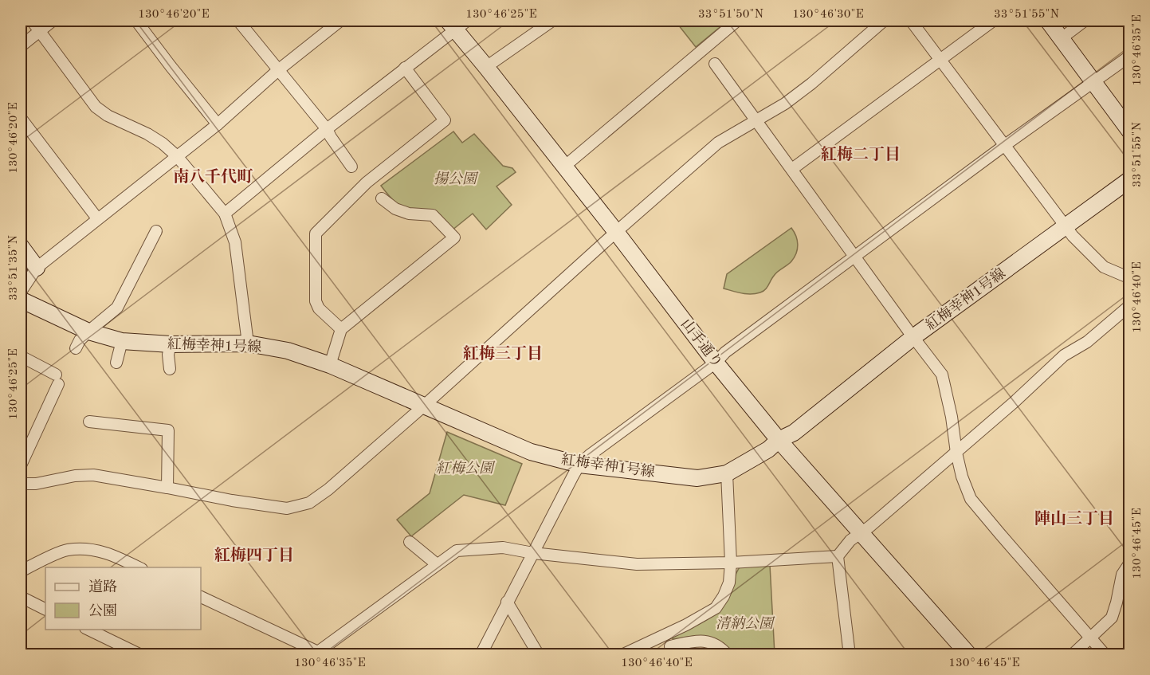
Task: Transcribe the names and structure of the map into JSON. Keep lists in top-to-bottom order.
{
  "streets": {
    "street": ["紅梅幸神1号線", "山手通り"]
  },
  "crossings": [
    ["紅梅幸神1号線", "山手通り"]
  ],
  "districts": [
    "紅梅二丁目",
    "南八千代町",
    "紅梅三丁目",
    "陣山三丁目",
    "紅梅四丁目"
  ],
  "parks": ["揚公園", "紅梅公園", "清納公園"],
  "legend": ["道路", "公園"],
  "coordinates": [
    "130°46'20\"E",
    "130°46'25\"E",
    "33°51'50\"N",
    "130°46'30\"E",
    "33°51'55\"N",
    "130°46'35\"E",
    "33°51'35\"N",
    "130°46'40\"E",
    "130°46'45\"E"
  ]
}
